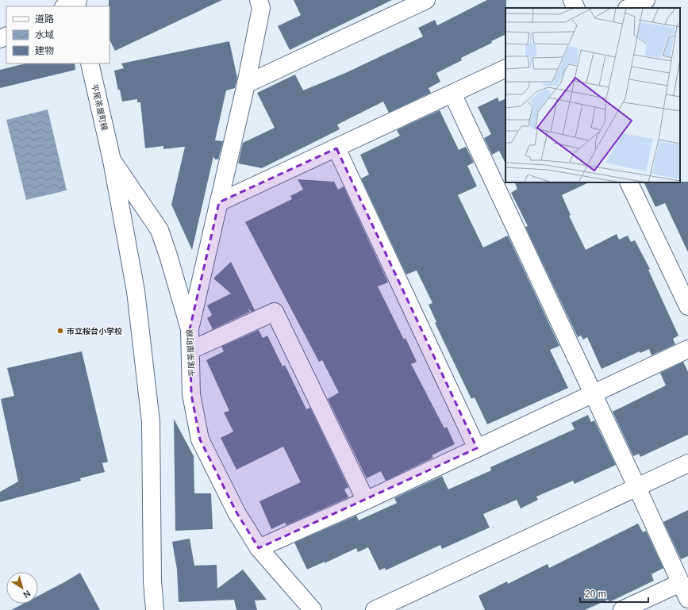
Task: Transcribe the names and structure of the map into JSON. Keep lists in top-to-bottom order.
{
  "streets": {
    "street": ["平尾茶屋町線"]
  },
  "places": ["市立桜台小学校"],
  "legend": ["道路", "水域", "建物"],
  "scale_bar": "20 m",
  "north": "bottom right"
}
